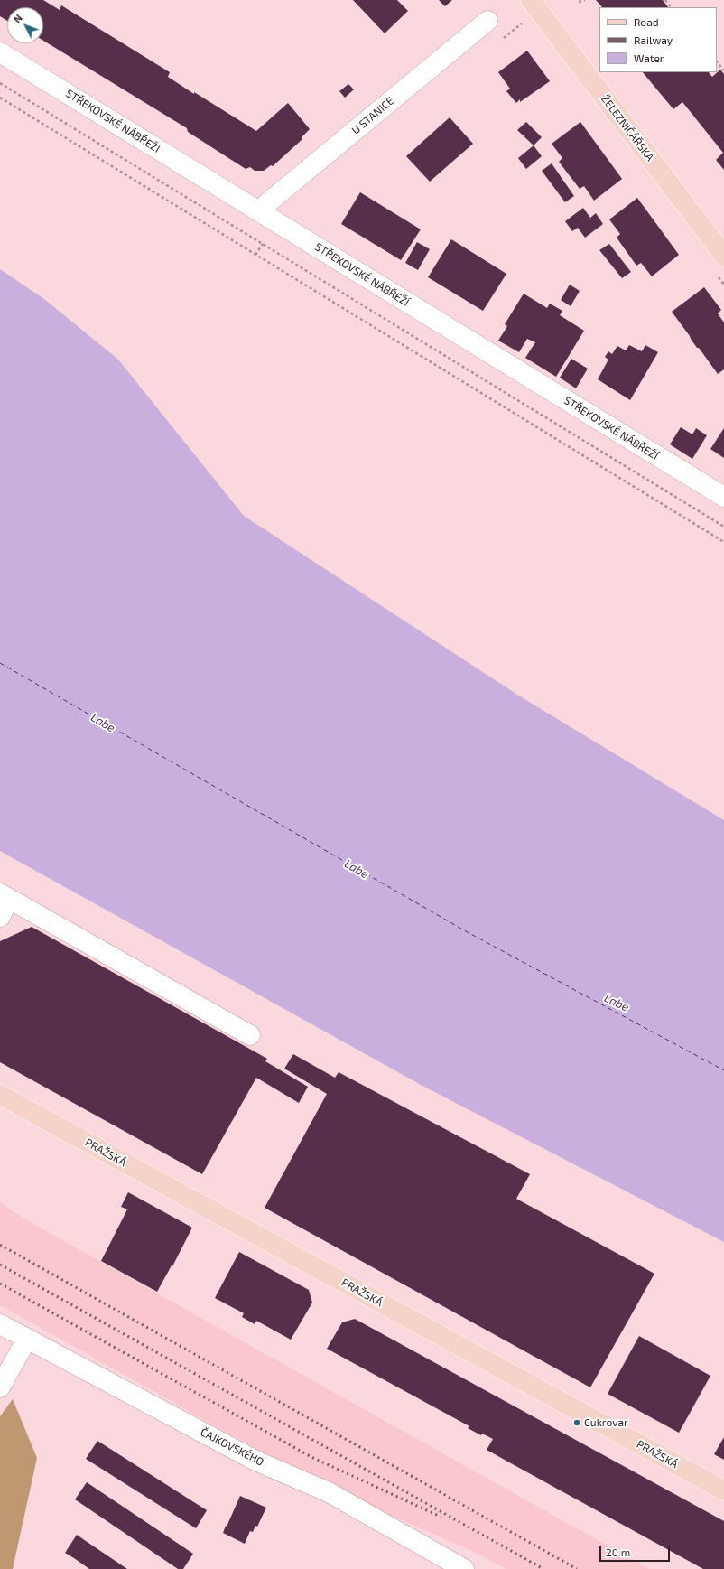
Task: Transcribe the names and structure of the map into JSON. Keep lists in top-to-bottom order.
{
  "streets": {
    "main road": ["ŽELEZNIČÁŘSKÁ", "PRAŽSKÁ"],
    "street": ["U STANICE", "STŘEKOVSKÉ NÁBŘEŽÍ", "ČAJKOVSKÉHO"]
  },
  "crossings": [
    ["U STANICE", "STŘEKOVSKÉ NÁBŘEŽÍ"]
  ],
  "water": ["Labe"],
  "places": ["Cukrovar"],
  "legend": ["Road", "Railway", "Water"],
  "scale_bar": "20 m",
  "north": "top left"
}
